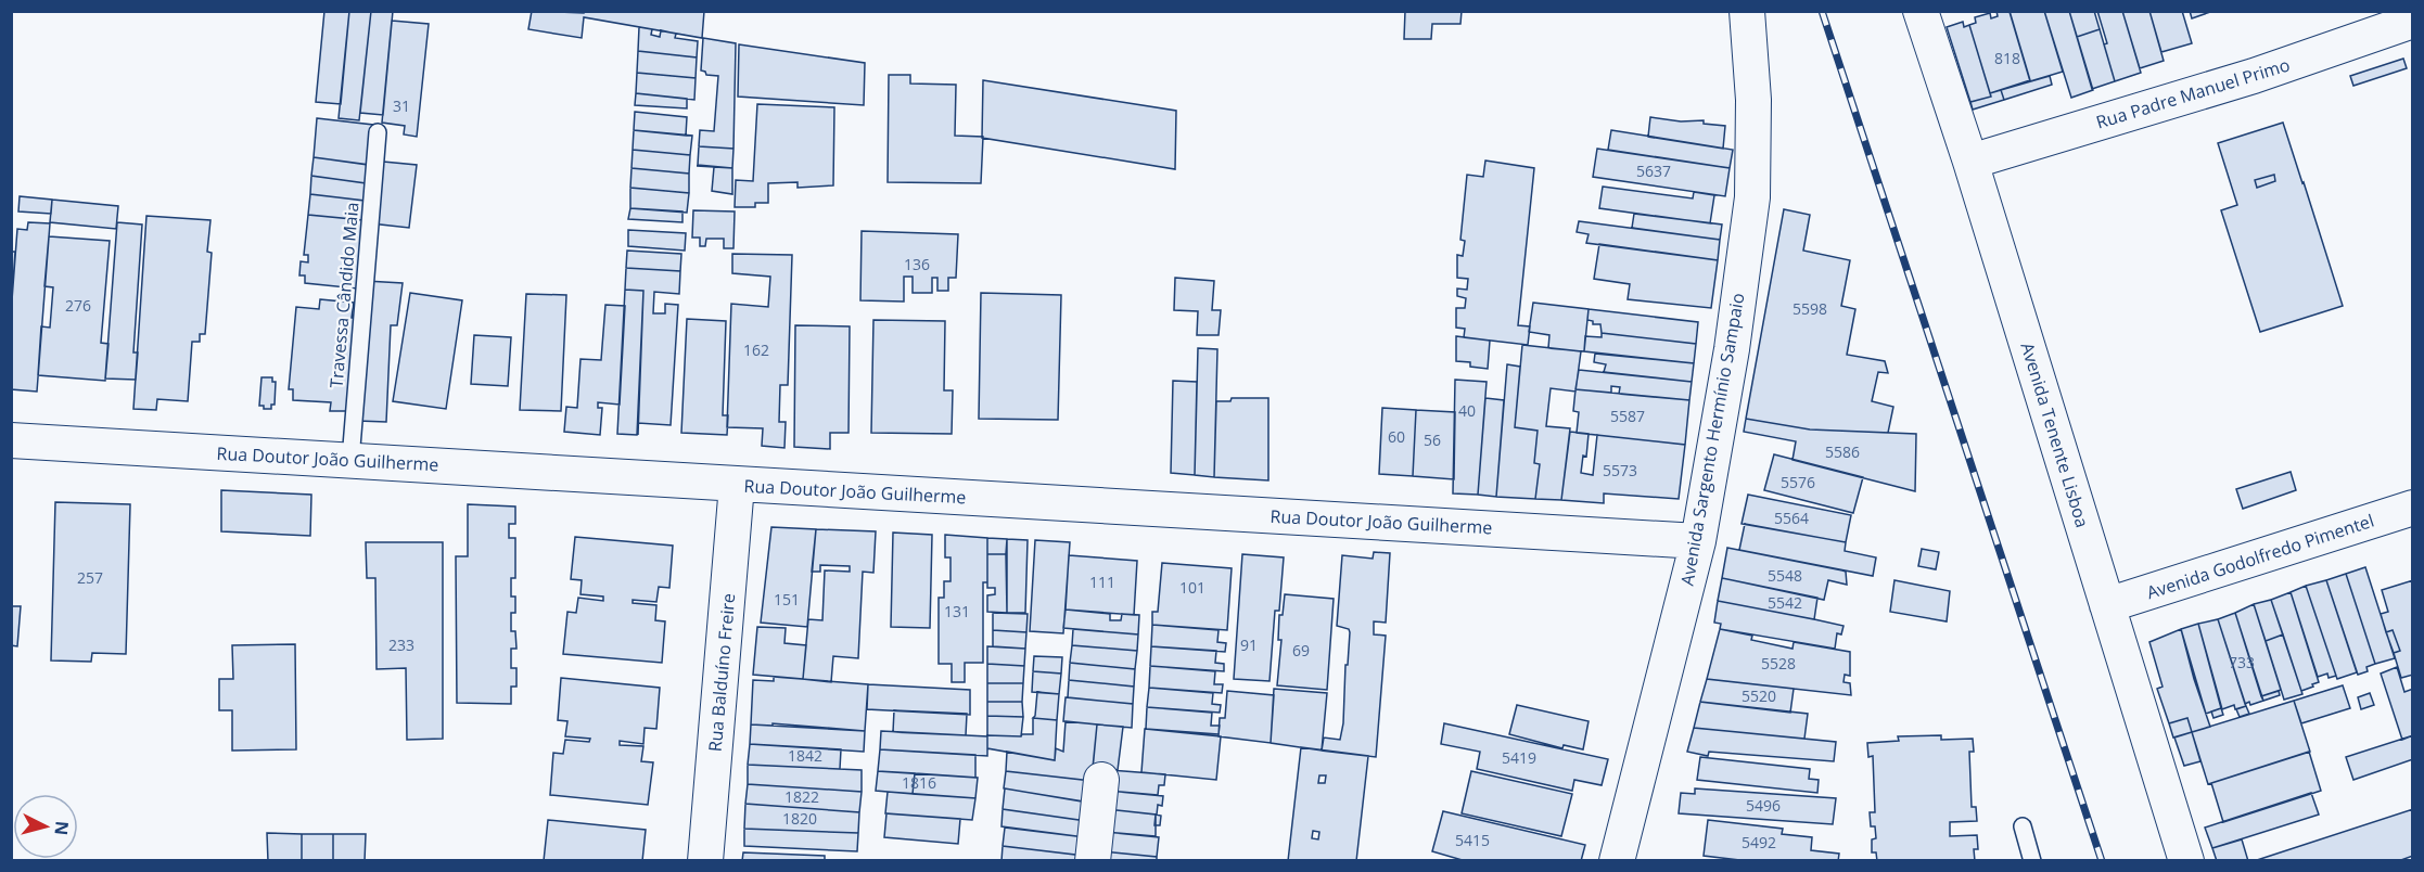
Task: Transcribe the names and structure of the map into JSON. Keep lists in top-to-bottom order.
{
  "streets": {
    "street": [
      "Rua Padre Manuel Primo",
      "Avenida Tenente Lisboa",
      "Avenida Sargento Hermínio Sampaio",
      "Rua Doutor João Guilherme",
      "Avenida Godolfredo Pimentel",
      "Rua Balduíno Freire"
    ],
    "lane": ["Travessa Cândido Maia"]
  },
  "crossings": [
    ["Rua Padre Manuel Primo", "Avenida Tenente Lisboa"],
    ["Travessa Cândido Maia", "Rua Doutor João Guilherme"],
    ["Avenida Tenente Lisboa", "Avenida Godolfredo Pimentel"],
    ["Avenida Sargento Hermínio Sampaio", "Rua Doutor João Guilherme"],
    ["Rua Doutor João Guilherme", "Rua Balduíno Freire"]
  ],
  "house_numbers": [
    "818",
    "31",
    "5637",
    "136",
    "276",
    "5598",
    "162",
    "40",
    "5587",
    "60",
    "56",
    "5586",
    "5573",
    "5576",
    "5564",
    "5548",
    "257",
    "111",
    "101",
    "151",
    "5542",
    "131",
    "233",
    "91",
    "69",
    "733",
    "5528",
    "5520",
    "1842",
    "5419",
    "1816",
    "1822",
    "5496",
    "1820",
    "5415",
    "5492"
  ],
  "north": "right"
}
